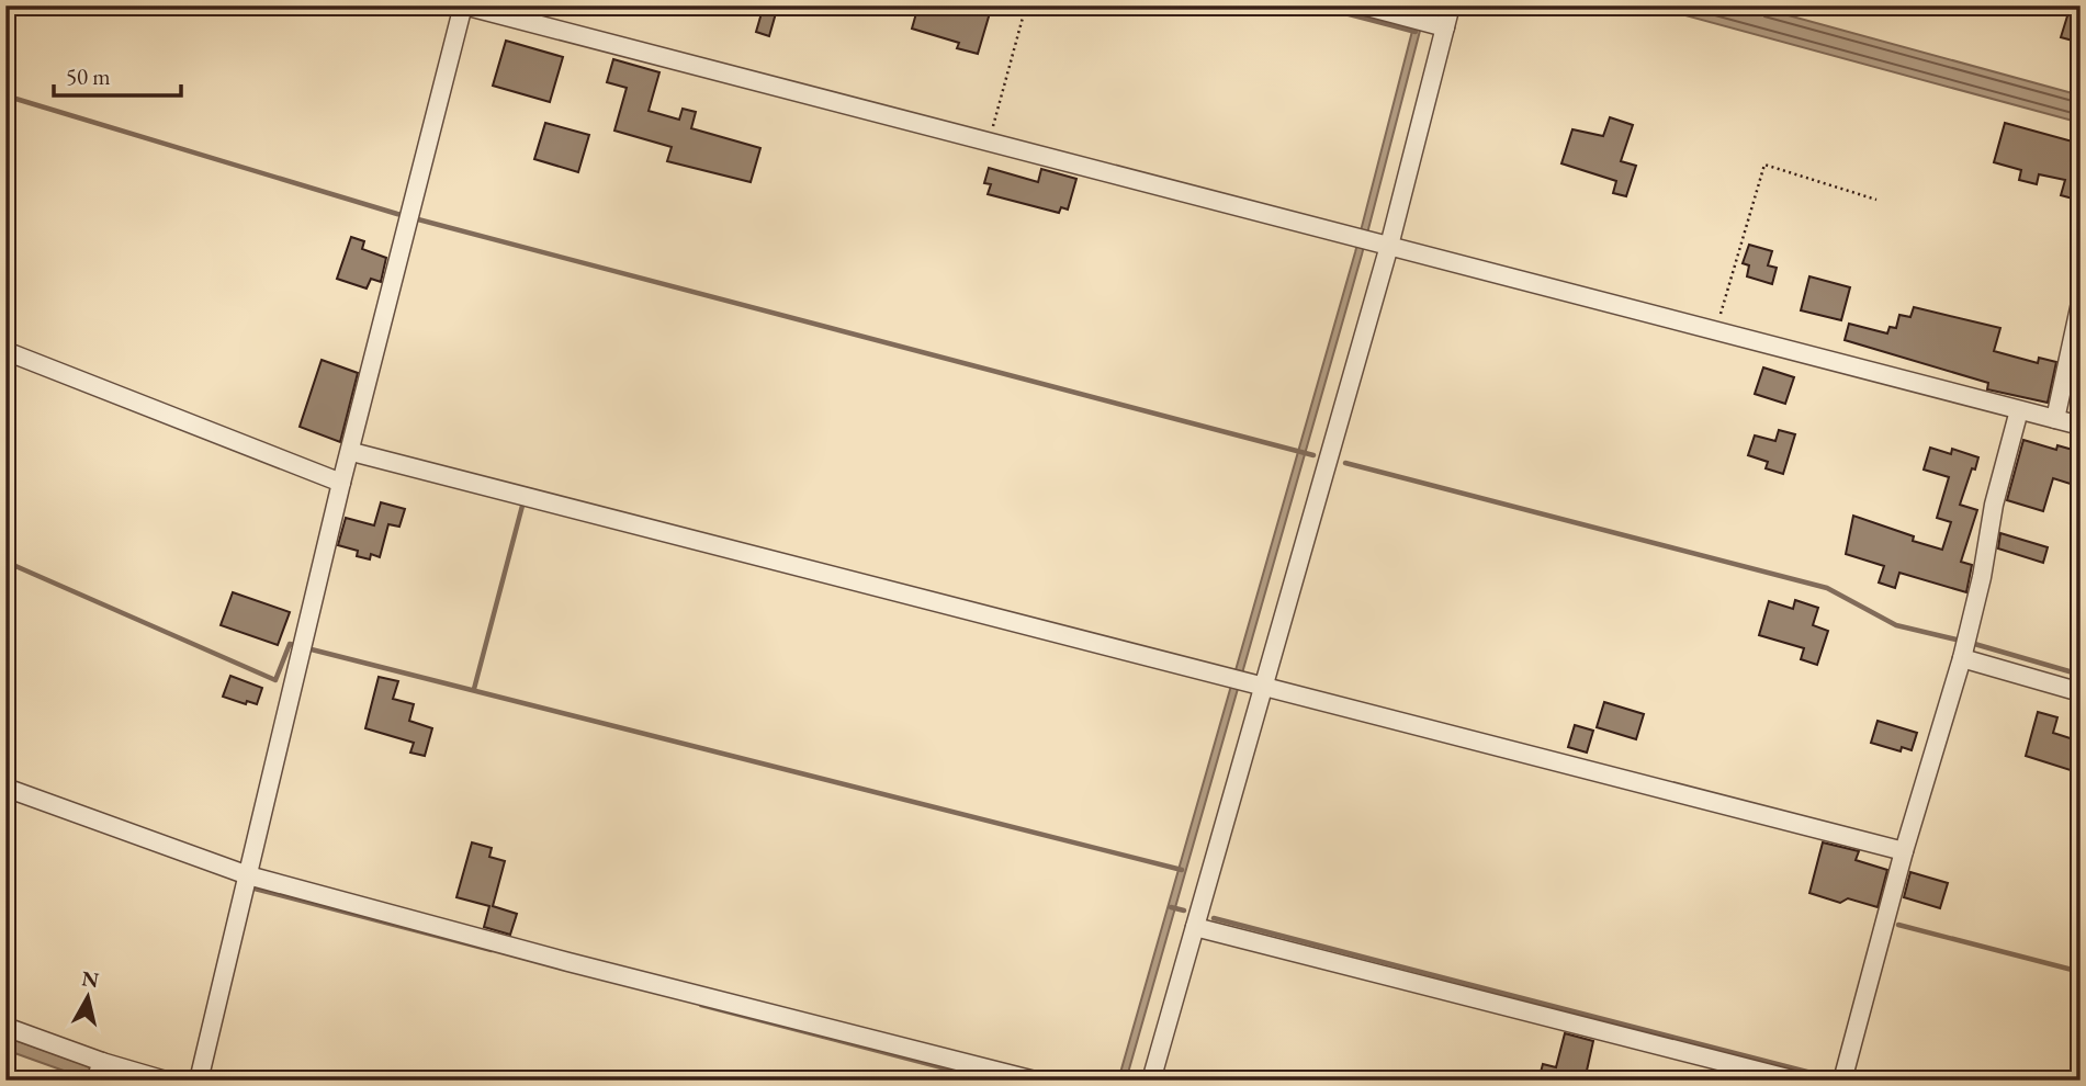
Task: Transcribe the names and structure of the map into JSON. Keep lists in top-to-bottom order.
{
  "scale_bar": "50 m",
  "north": "top"
}
